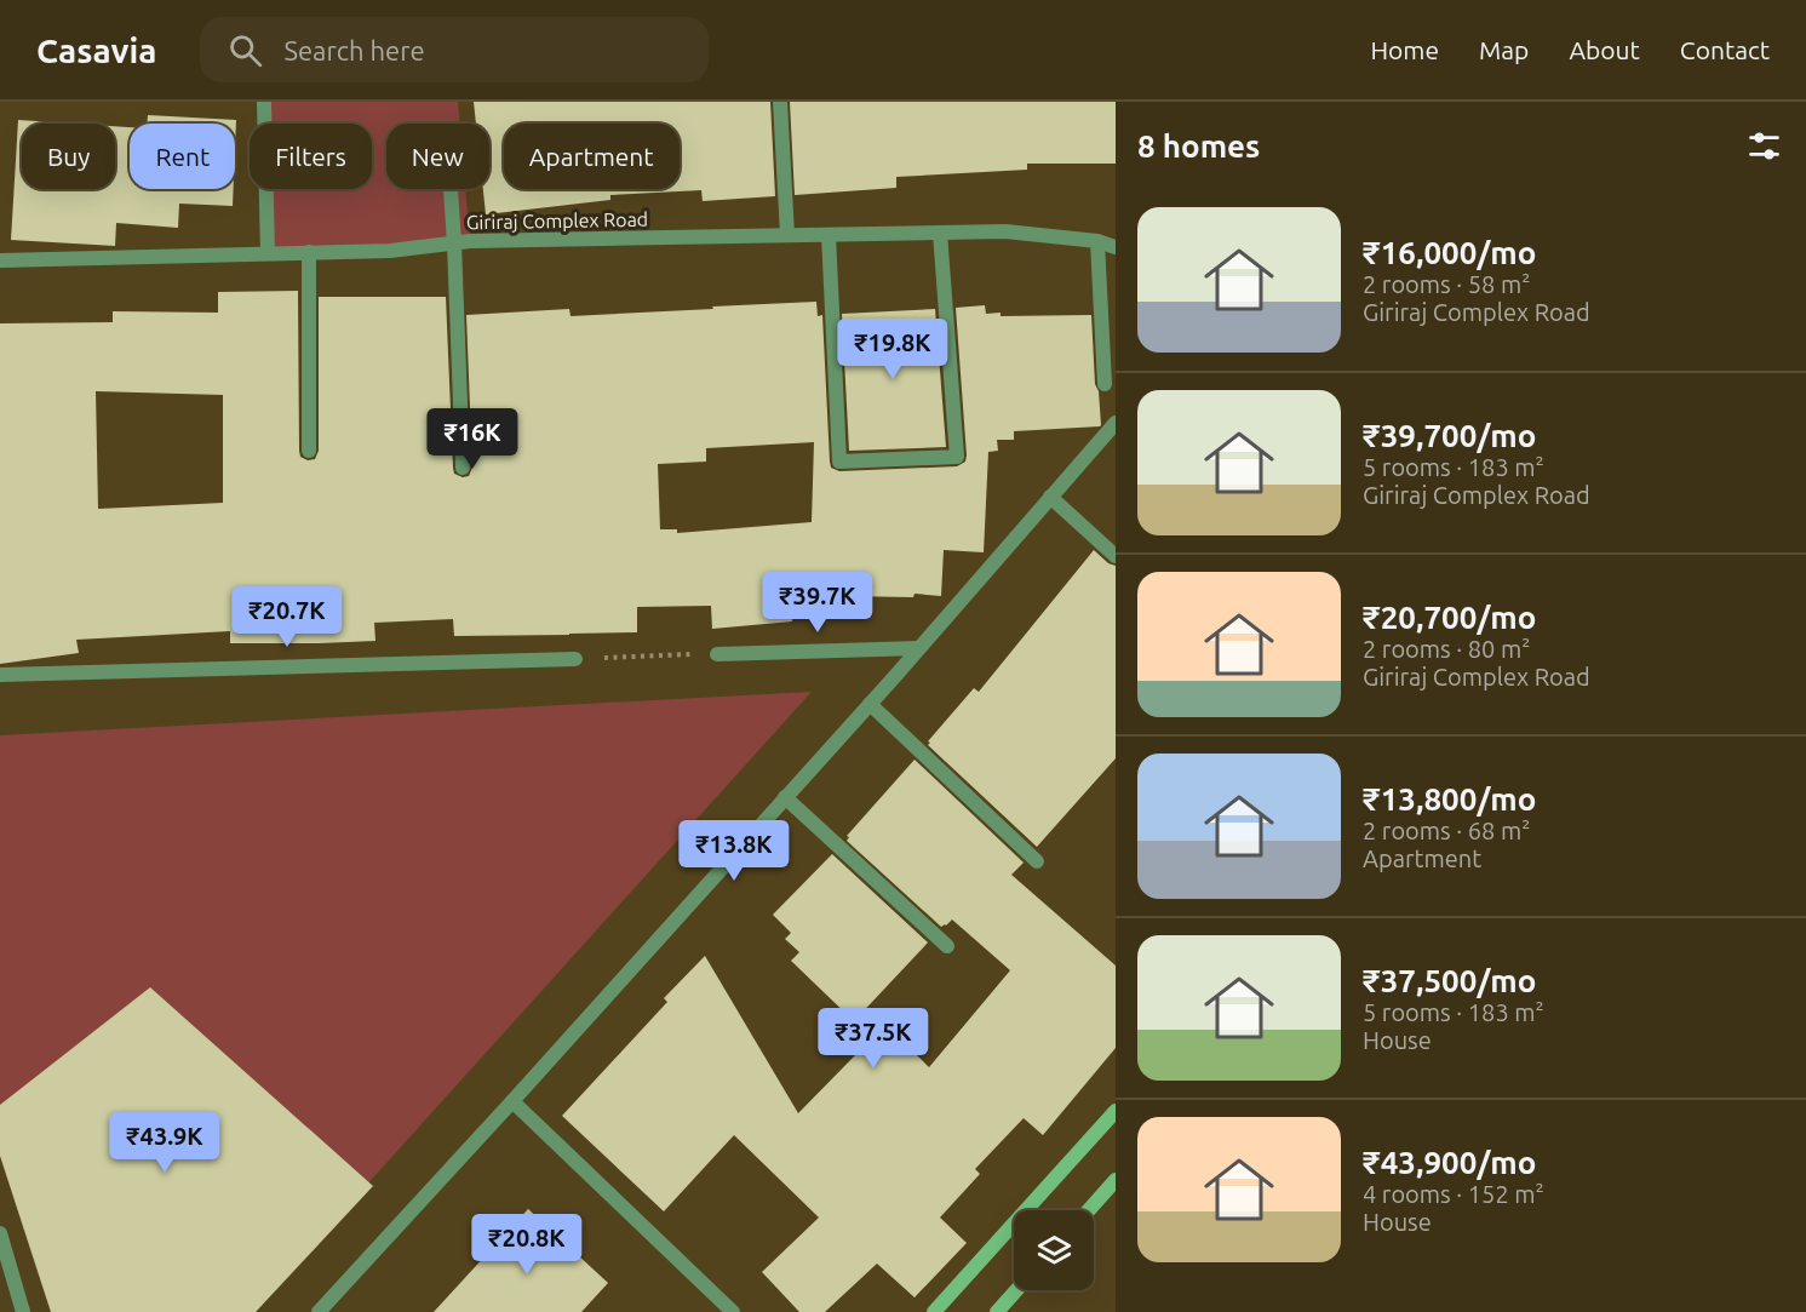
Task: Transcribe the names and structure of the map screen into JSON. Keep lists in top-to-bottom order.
{
  "streets": {
    "street": ["Giriraj Complex Road"]
  },
  "page": {
    "header": "Casavia",
    "search": "Search here",
    "nav": [
      "Home",
      "Map",
      "About",
      "Contact"
    ],
    "heading": "8 homes",
    "chip": [
      "Buy",
      "Rent",
      "Filters",
      "New",
      "Apartment"
    ],
    "list": [
      {
        "name": "₹16,000/mo",
        "note": "2 rooms · 58 m² · Giriraj Complex Road"
      },
      {
        "name": "₹39,700/mo",
        "note": "5 rooms · 183 m² · Giriraj Complex Road"
      },
      {
        "name": "₹20,700/mo",
        "note": "2 rooms · 80 m² · Giriraj Complex Road"
      },
      {
        "name": "₹13,800/mo",
        "note": "2 rooms · 68 m² · Apartment"
      },
      {
        "name": "₹37,500/mo",
        "note": "5 rooms · 183 m² · House"
      },
      {
        "name": "₹43,900/mo",
        "note": "4 rooms · 152 m² · House"
      }
    ],
    "price": [
      "₹19.8K",
      "₹16K",
      "₹39.7K",
      "₹20.7K",
      "₹13.8K",
      "₹37.5K",
      "₹43.9K",
      "₹20.8K"
    ]
  }
}
